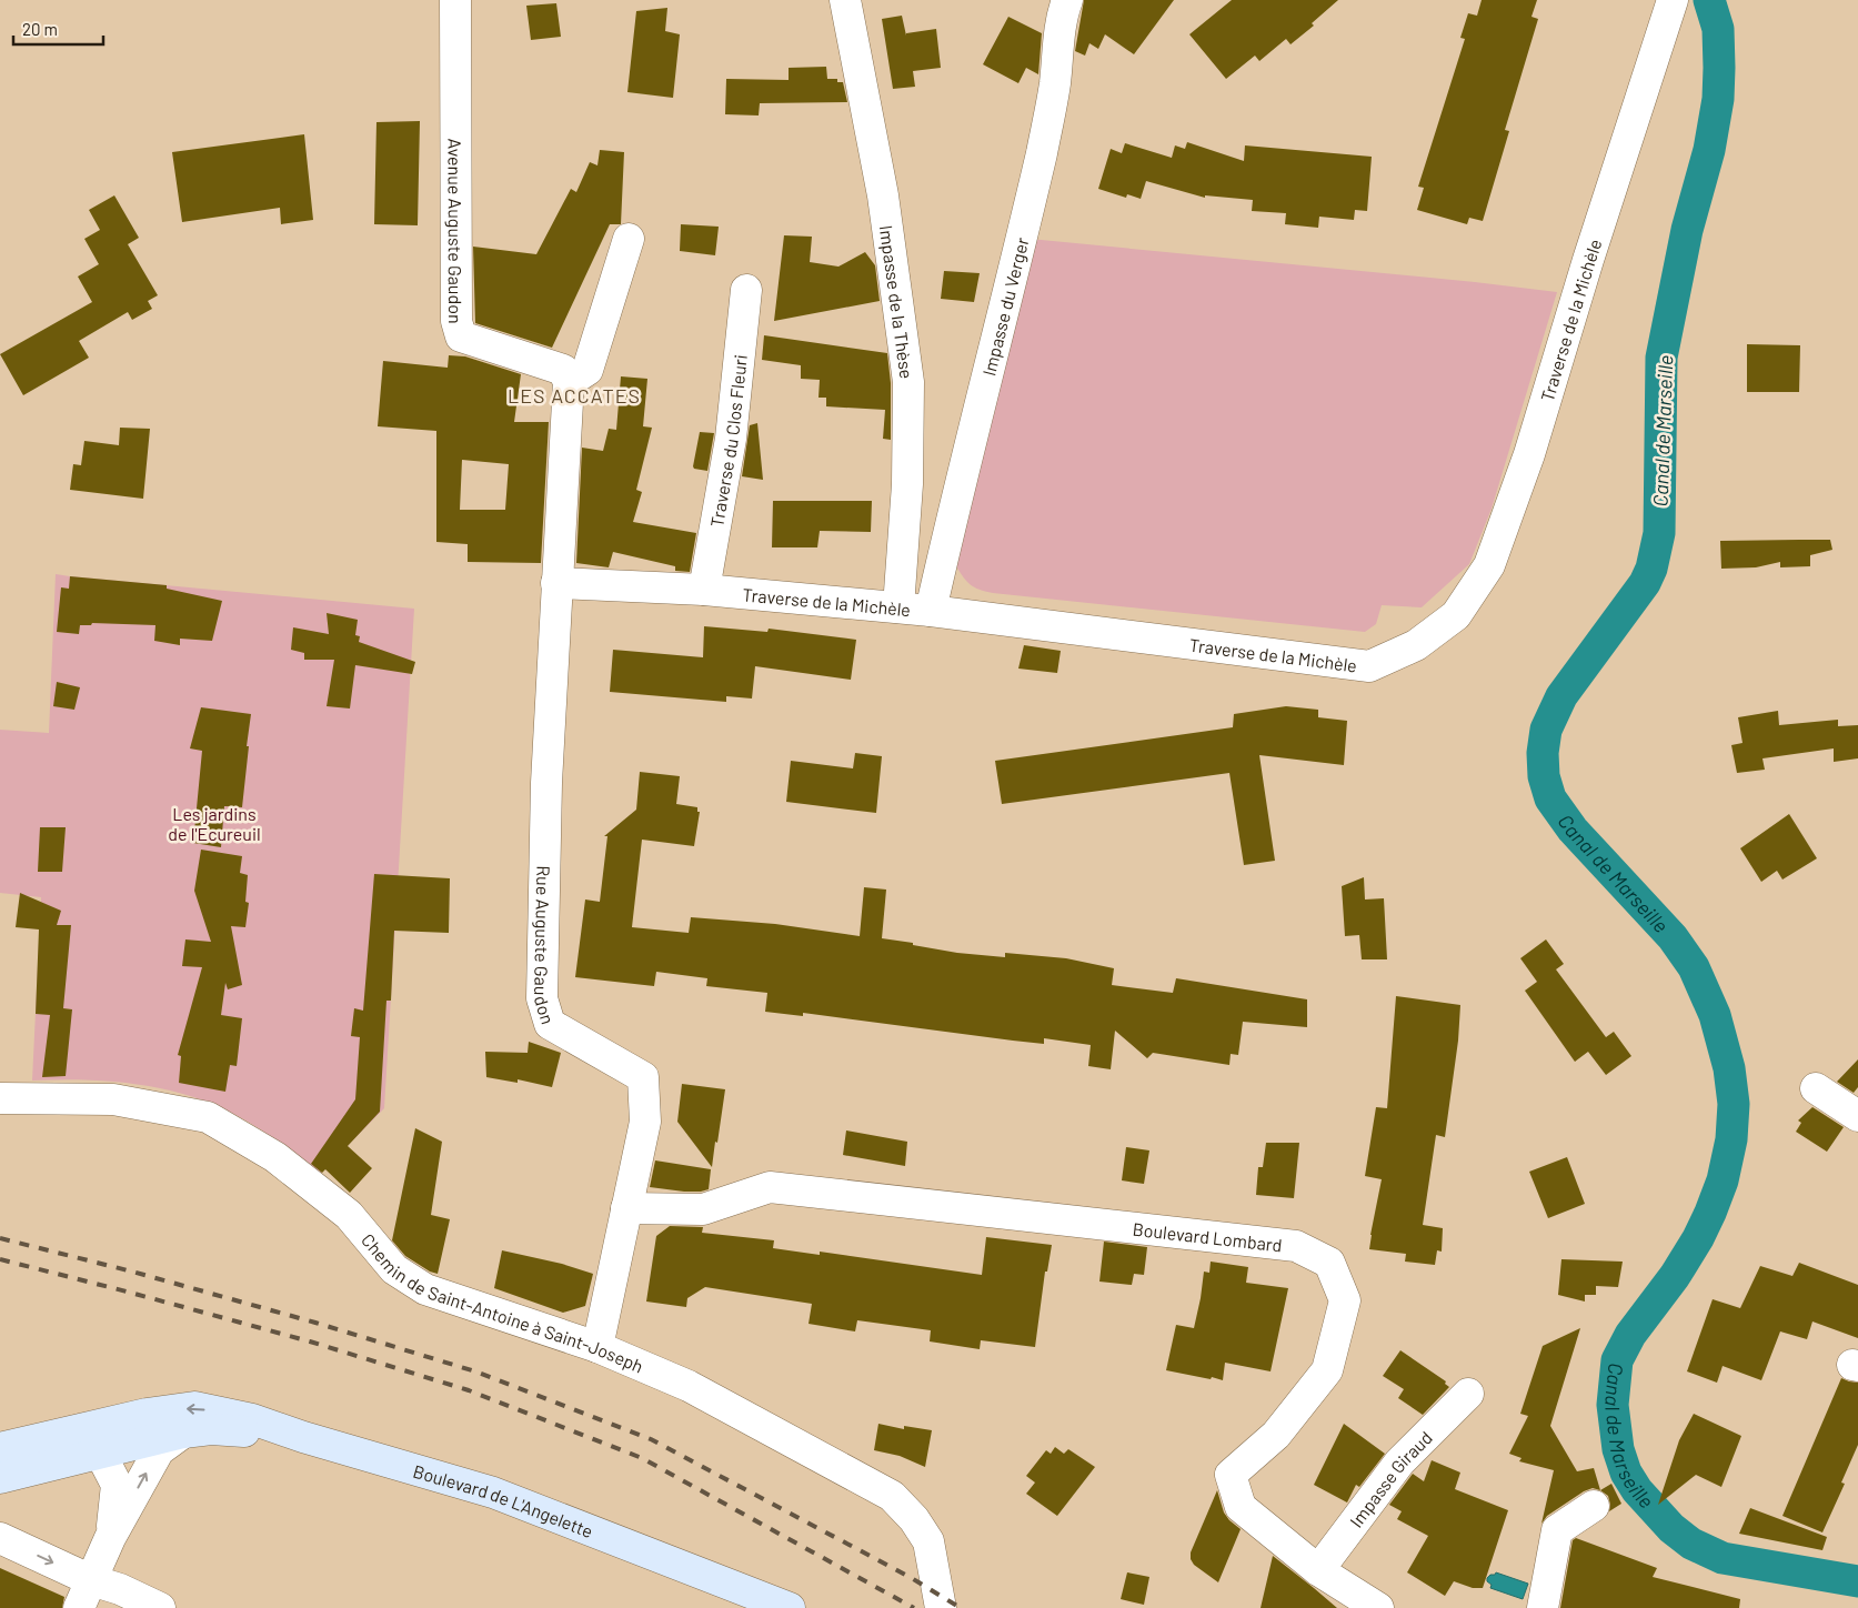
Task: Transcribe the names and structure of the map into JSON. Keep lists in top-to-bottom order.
{
  "streets": {
    "main road": ["Boulevard de L'Angelette"],
    "street": [
      "Avenue Auguste Gaudon",
      "Impasse de la Thèse",
      "Impasse du Verger",
      "Traverse de la Michèle",
      "Traverse du Clos Fleuri",
      "Rue Auguste Gaudon",
      "Boulevard Lombard",
      "Chemin de Saint-Antoine à Saint-Joseph",
      "Impasse Giraud"
    ]
  },
  "crossings": [
    ["Impasse de la Thèse", "Traverse de la Michèle"],
    ["Impasse du Verger", "Traverse de la Michèle"],
    ["Traverse de la Michèle", "Traverse du Clos Fleuri"],
    ["Traverse de la Michèle", "Rue Auguste Gaudon"],
    ["Rue Auguste Gaudon", "Boulevard Lombard"],
    ["Rue Auguste Gaudon", "Chemin de Saint-Antoine à Saint-Joseph"],
    ["Boulevard Lombard", "Impasse Giraud"]
  ],
  "districts": ["LES ACCATES"],
  "water": ["Canal de Marseille"],
  "parks": ["Les jardins de l'Ecureuil"],
  "scale_bar": "20 m"
}
